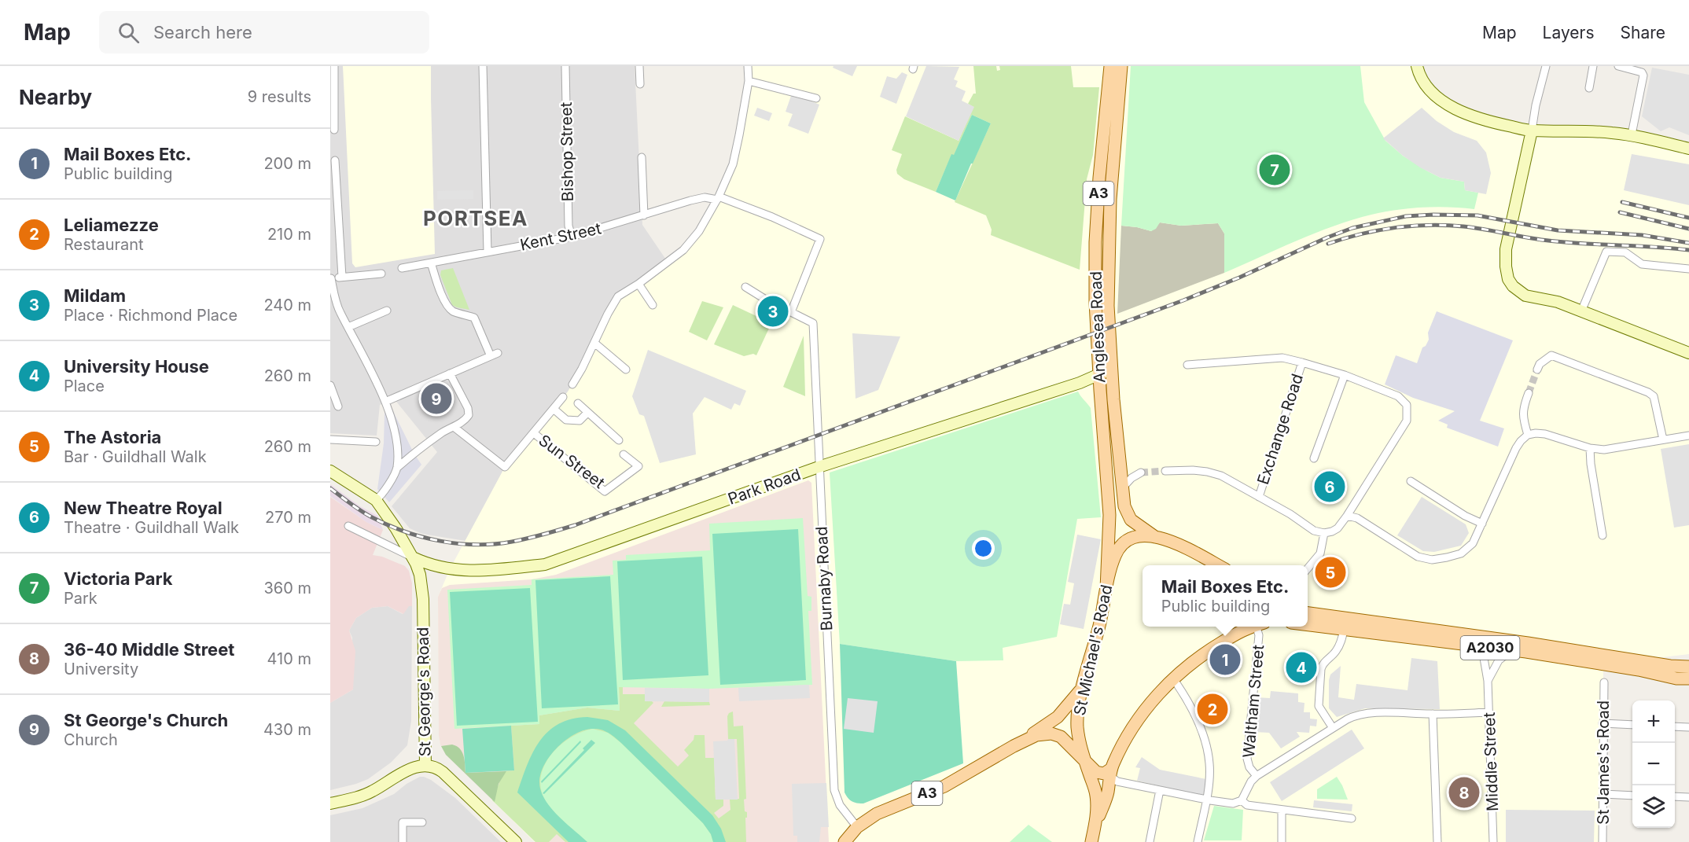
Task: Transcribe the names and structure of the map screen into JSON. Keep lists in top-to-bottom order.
{
  "streets": {
    "main road": [
      "A3",
      "Anglesea Road",
      "A2030",
      "St Michael's Road"
    ],
    "street": [
      "Bishop Street",
      "Kent Street",
      "Exchange Road",
      "Sun Street",
      "Park Road",
      "Burnaby Road",
      "St George's Road",
      "Waltham Street",
      "Middle Street",
      "St James's Road"
    ]
  },
  "crossings": [
    ["Bishop Street", "Kent Street"],
    ["A3", "Anglesea Road"],
    ["A3", "Burnaby Road"],
    ["A3", "St Michael's Road"],
    ["Anglesea Road", "Park Road"],
    ["Anglesea Road", "St Michael's Road"],
    ["Park Road", "Burnaby Road"],
    ["Park Road", "St George's Road"],
    ["A2030", "Middle Street"]
  ],
  "districts": ["PORTSEA"],
  "page": {
    "header": "Map",
    "search": "Search here",
    "nav": ["Map", "Layers", "Share"],
    "heading": ["Nearby", "9 results"],
    "list": [
      {
        "mark": "1",
        "name": "Mail Boxes Etc.",
        "note": "Public building",
        "value": "200 m"
      },
      {
        "mark": "2",
        "name": "Leliamezze",
        "note": "Restaurant",
        "value": "210 m"
      },
      {
        "mark": "3",
        "name": "Mildam",
        "note": "Place · Richmond Place",
        "value": "240 m"
      },
      {
        "mark": "4",
        "name": "University House",
        "note": "Place",
        "value": "260 m"
      },
      {
        "mark": "5",
        "name": "The Astoria",
        "note": "Bar · Guildhall Walk",
        "value": "260 m"
      },
      {
        "mark": "6",
        "name": "New Theatre Royal",
        "note": "Theatre · Guildhall Walk",
        "value": "270 m"
      },
      {
        "mark": "7",
        "name": "Victoria Park",
        "note": "Park",
        "value": "360 m"
      },
      {
        "mark": "8",
        "name": "36-40 Middle Street",
        "note": "University",
        "value": "410 m"
      },
      {
        "mark": "9",
        "name": "St George's Church",
        "note": "Church",
        "value": "430 m"
      }
    ],
    "pins": [
      "7",
      "3",
      "9",
      "6",
      "5",
      "1",
      "4",
      "2",
      "8"
    ],
    "popup": ["Mail Boxes Etc.", "Public building"],
    "map_buttons": ["+", "−"]
  }
}
